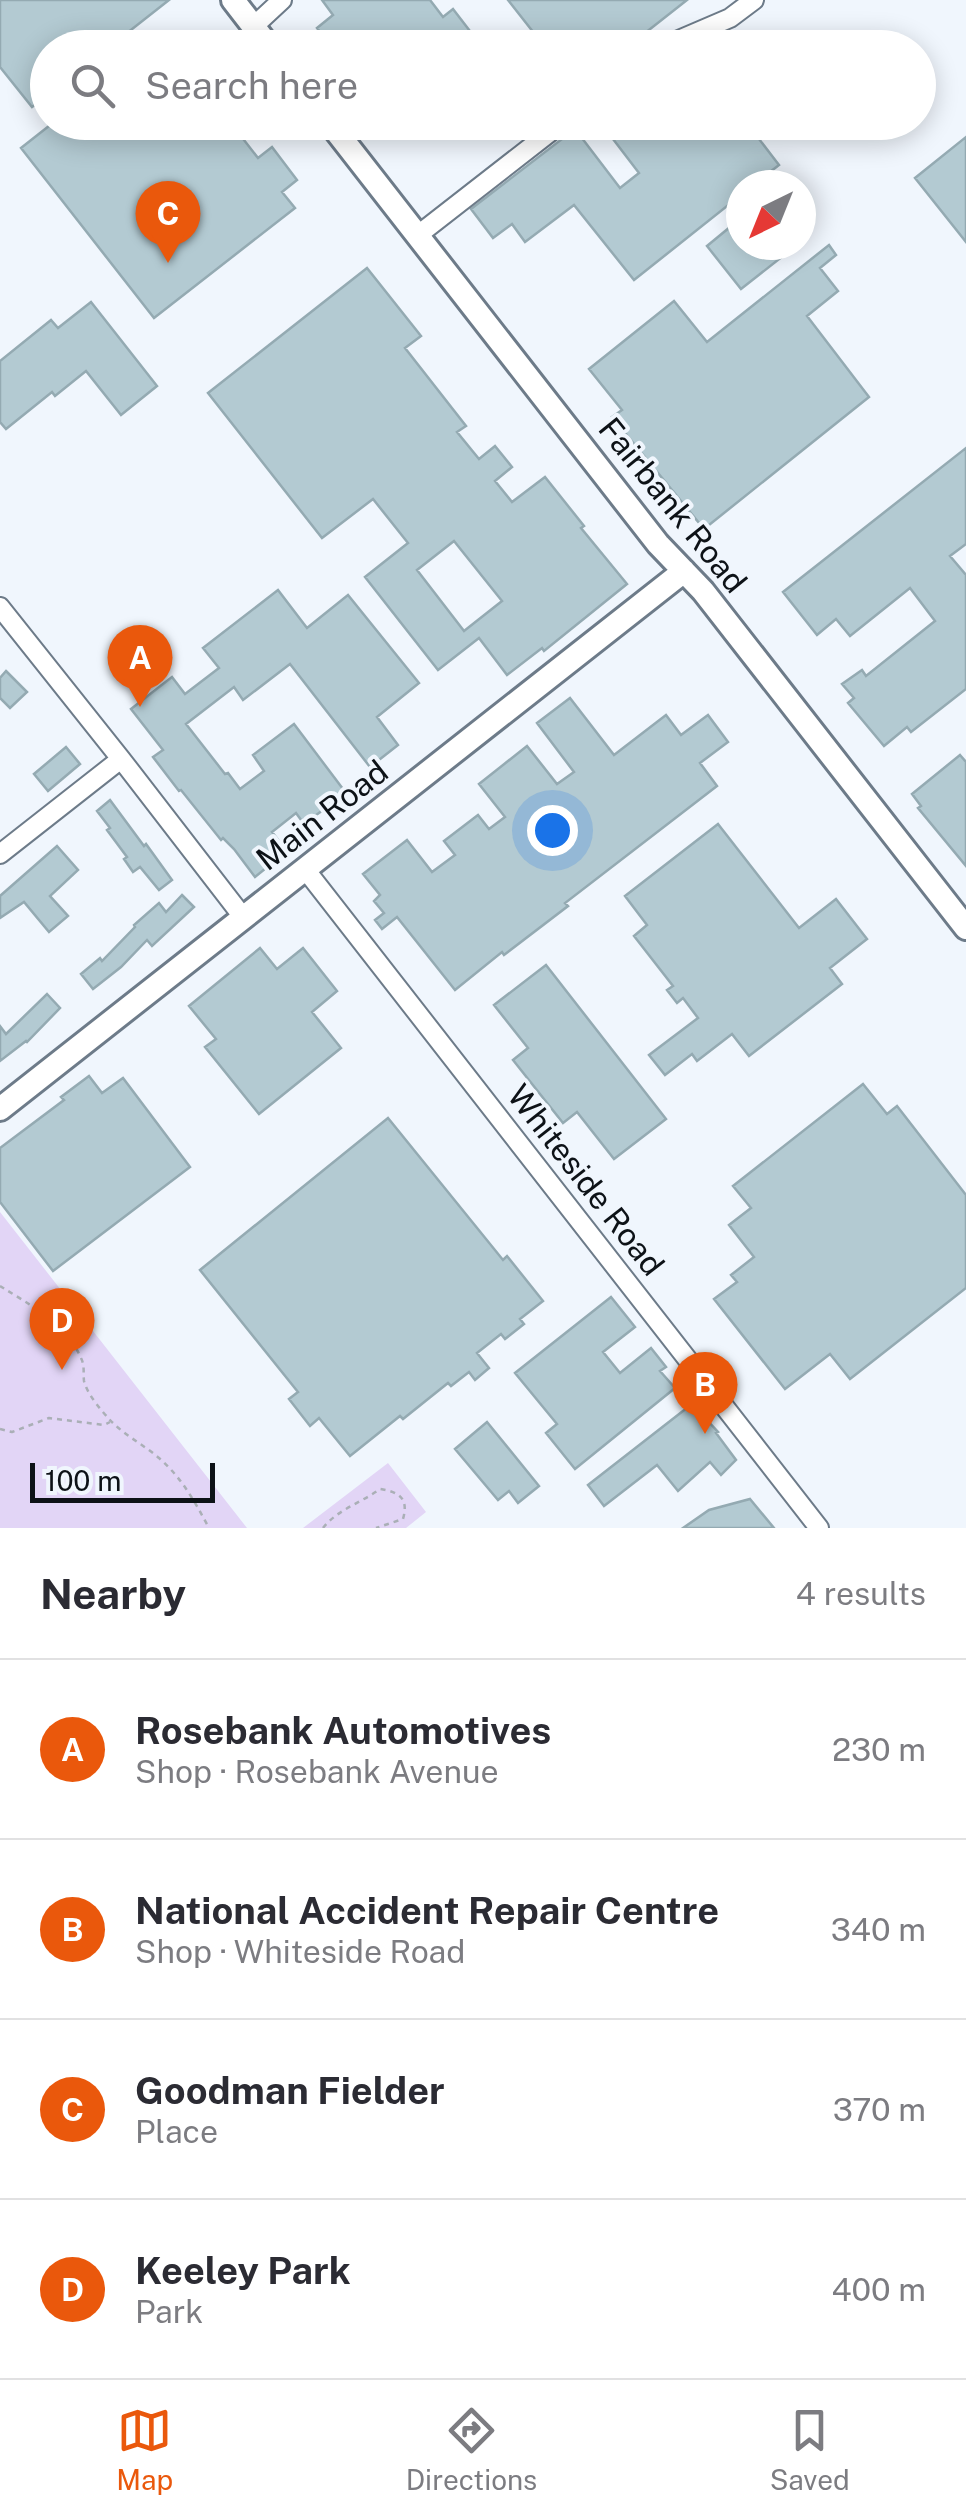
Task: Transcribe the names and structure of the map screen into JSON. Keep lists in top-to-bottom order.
{
  "streets": {
    "main road": ["Fairbank Road", "Main Road"],
    "street": ["Whiteside Road"]
  },
  "crossings": [
    ["Fairbank Road", "Main Road"],
    ["Main Road", "Whiteside Road"]
  ],
  "scale_bar": "100 m",
  "north": "bottom left",
  "page": {
    "search": "Search here",
    "pins": [
      "C",
      "A",
      "D",
      "B"
    ],
    "scale": "100 m",
    "heading": ["Nearby", "4 results"],
    "list": [
      {
        "mark": "A",
        "name": "Rosebank Automotives",
        "note": "Shop · Rosebank Avenue",
        "value": "230 m"
      },
      {
        "mark": "B",
        "name": "National Accident Repair Centre",
        "note": "Shop · Whiteside Road",
        "value": "340 m"
      },
      {
        "mark": "C",
        "name": "Goodman Fielder",
        "note": "Place",
        "value": "370 m"
      },
      {
        "mark": "D",
        "name": "Keeley Park",
        "note": "Park",
        "value": "400 m"
      }
    ],
    "nav": ["Map", "Directions", "Saved"]
  }
}
